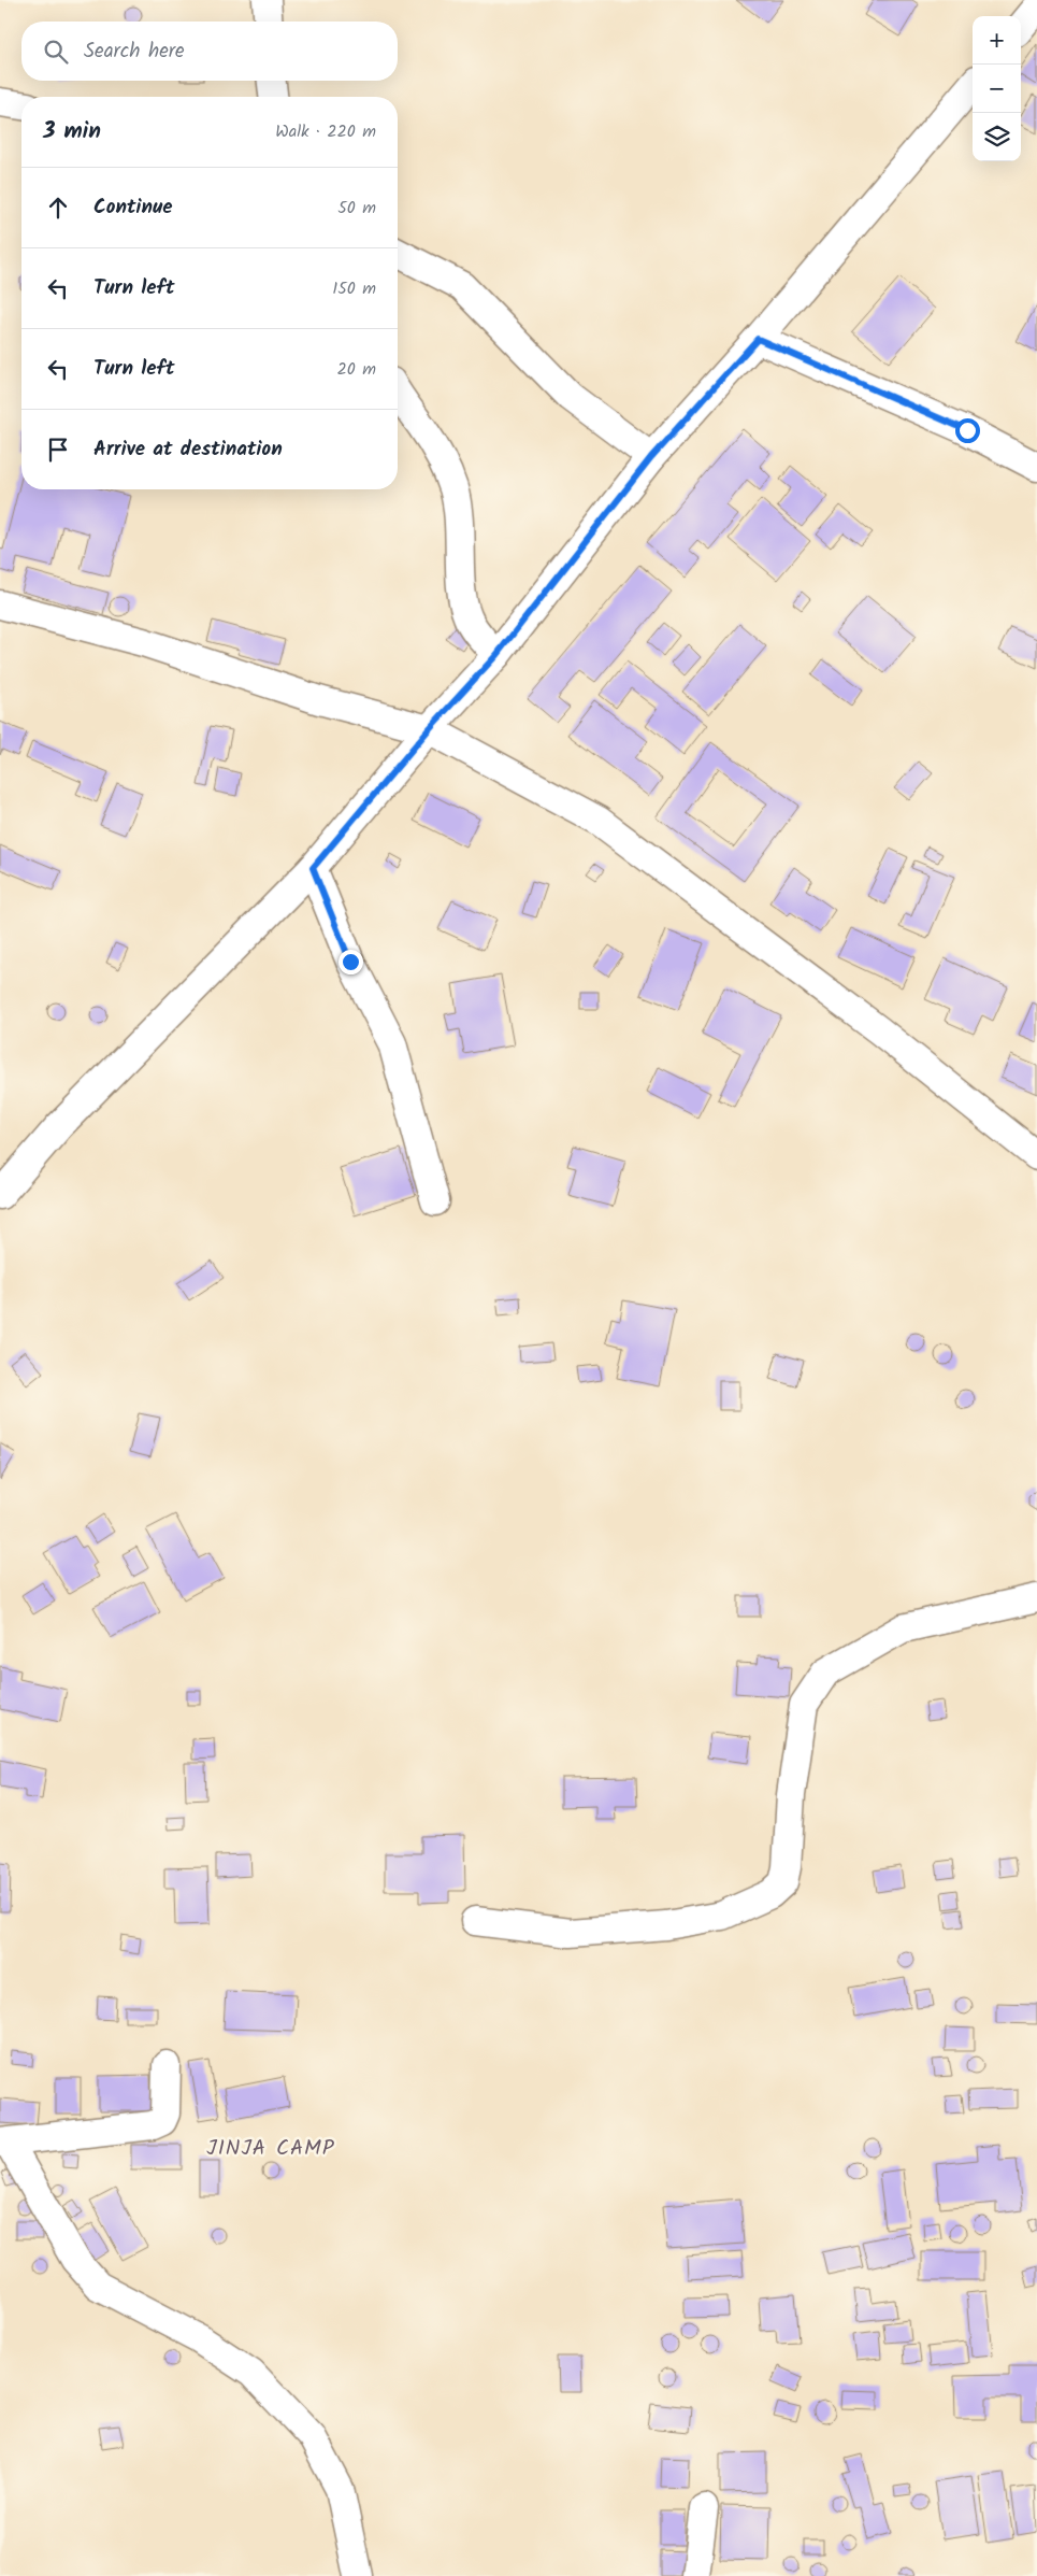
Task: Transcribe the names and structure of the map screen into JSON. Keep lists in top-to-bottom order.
{
  "districts": ["JINJA CAMP"],
  "page": {
    "map_buttons": ["+", "−"],
    "search": "Search here",
    "heading": ["3 min", "Walk · 220 m"],
    "list": [
      ["Continue", "50 m"],
      ["Turn left", "150 m"],
      ["Turn left", "20 m"],
      "Arrive at destination"
    ]
  }
}
